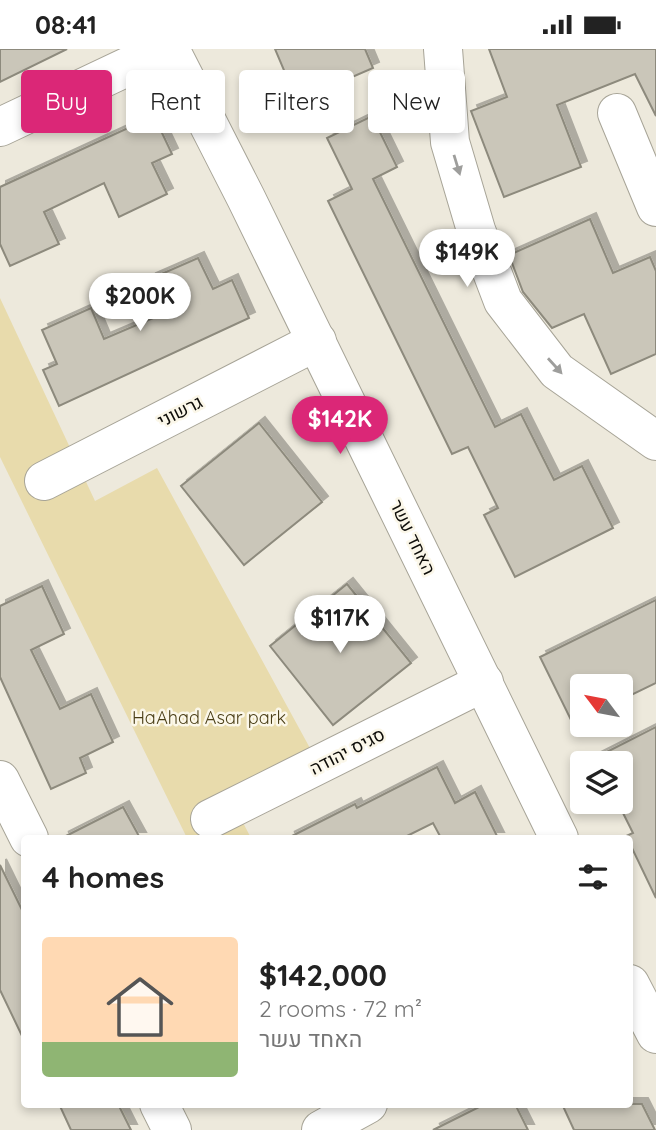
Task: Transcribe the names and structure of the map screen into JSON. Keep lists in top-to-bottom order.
{
  "streets": {
    "street": ["גרשוני", "האחד עשר", "סגיס יהודה"]
  },
  "crossings": [
    ["גרשוני", "האחד עשר"],
    ["האחד עשר", "סגיס יהודה"]
  ],
  "parks": ["HaAhad Asar park"],
  "north": "top left",
  "page": {
    "status": "08:41",
    "chip": [
      "Buy",
      "Rent",
      "Filters",
      "New"
    ],
    "price": [
      "$149K",
      "$200K",
      "$142K",
      "$117K"
    ],
    "heading": "4 homes",
    "list": [
      {
        "name": "$142,000",
        "note": "2 rooms · 72 m² · האחד עשר"
      }
    ]
  }
}
